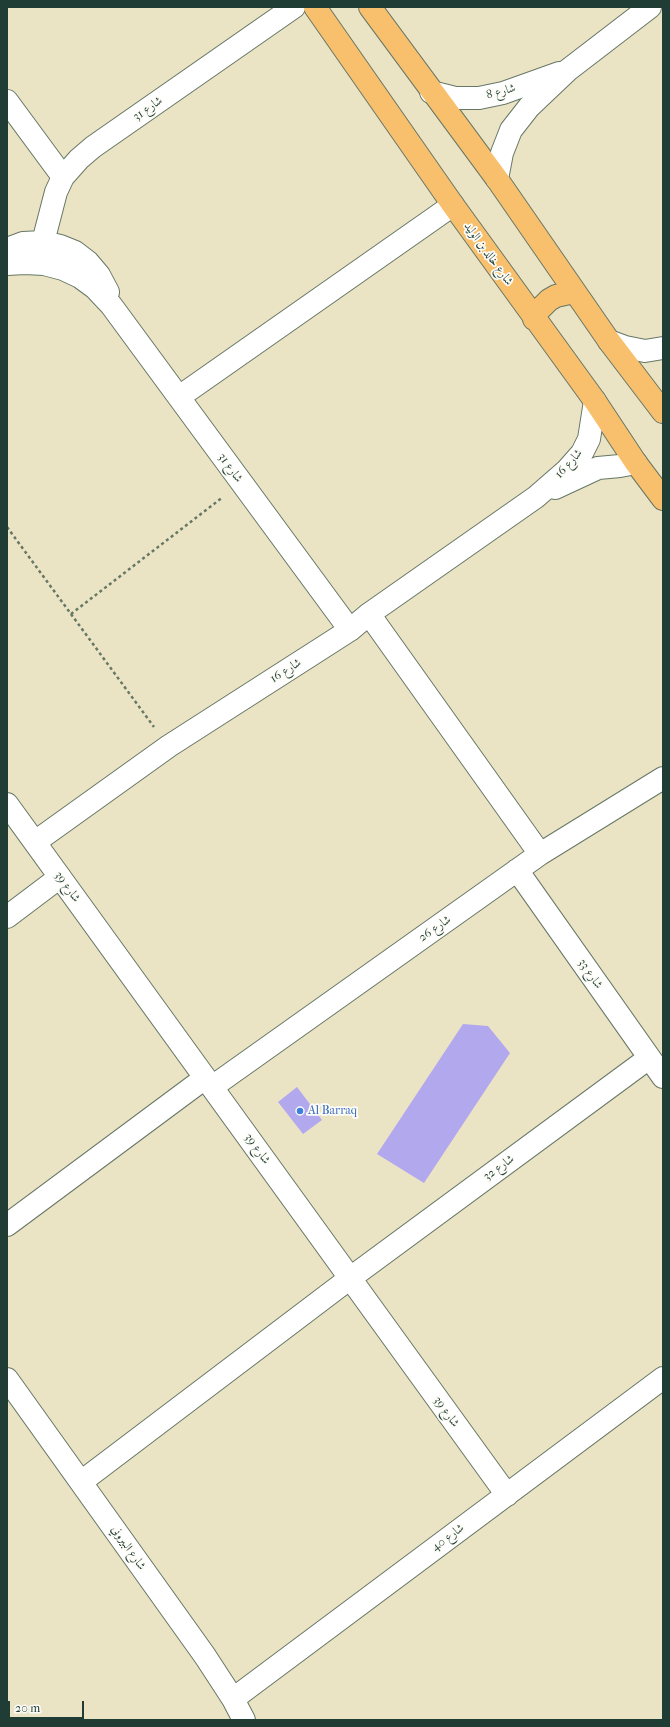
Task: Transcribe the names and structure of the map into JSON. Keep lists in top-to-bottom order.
{
  "streets": {
    "main road": ["شارع خالد بن الوليد"],
    "street": [
      "شارع 8",
      "شارع 31",
      "شارع 16",
      "شارع 39",
      "شارع 26",
      "شارع 33",
      "شارع 32",
      "شارع 40",
      "شارع البيروني"
    ]
  },
  "crossings": [
    ["شارع 31", "شارع 16"],
    ["شارع خالد بن الوليد", "شارع 16"],
    ["شارع 16", "شارع 39"],
    ["شارع 39", "شارع 26"],
    ["شارع 39", "شارع 32"],
    ["شارع 39", "شارع 40"],
    ["شارع 26", "شارع 33"],
    ["شارع 33", "شارع 32"],
    ["شارع 32", "شارع البيروني"],
    ["شارع 40", "شارع البيروني"]
  ],
  "places": ["Al Barraq"],
  "scale_bar": "20 m"
}
